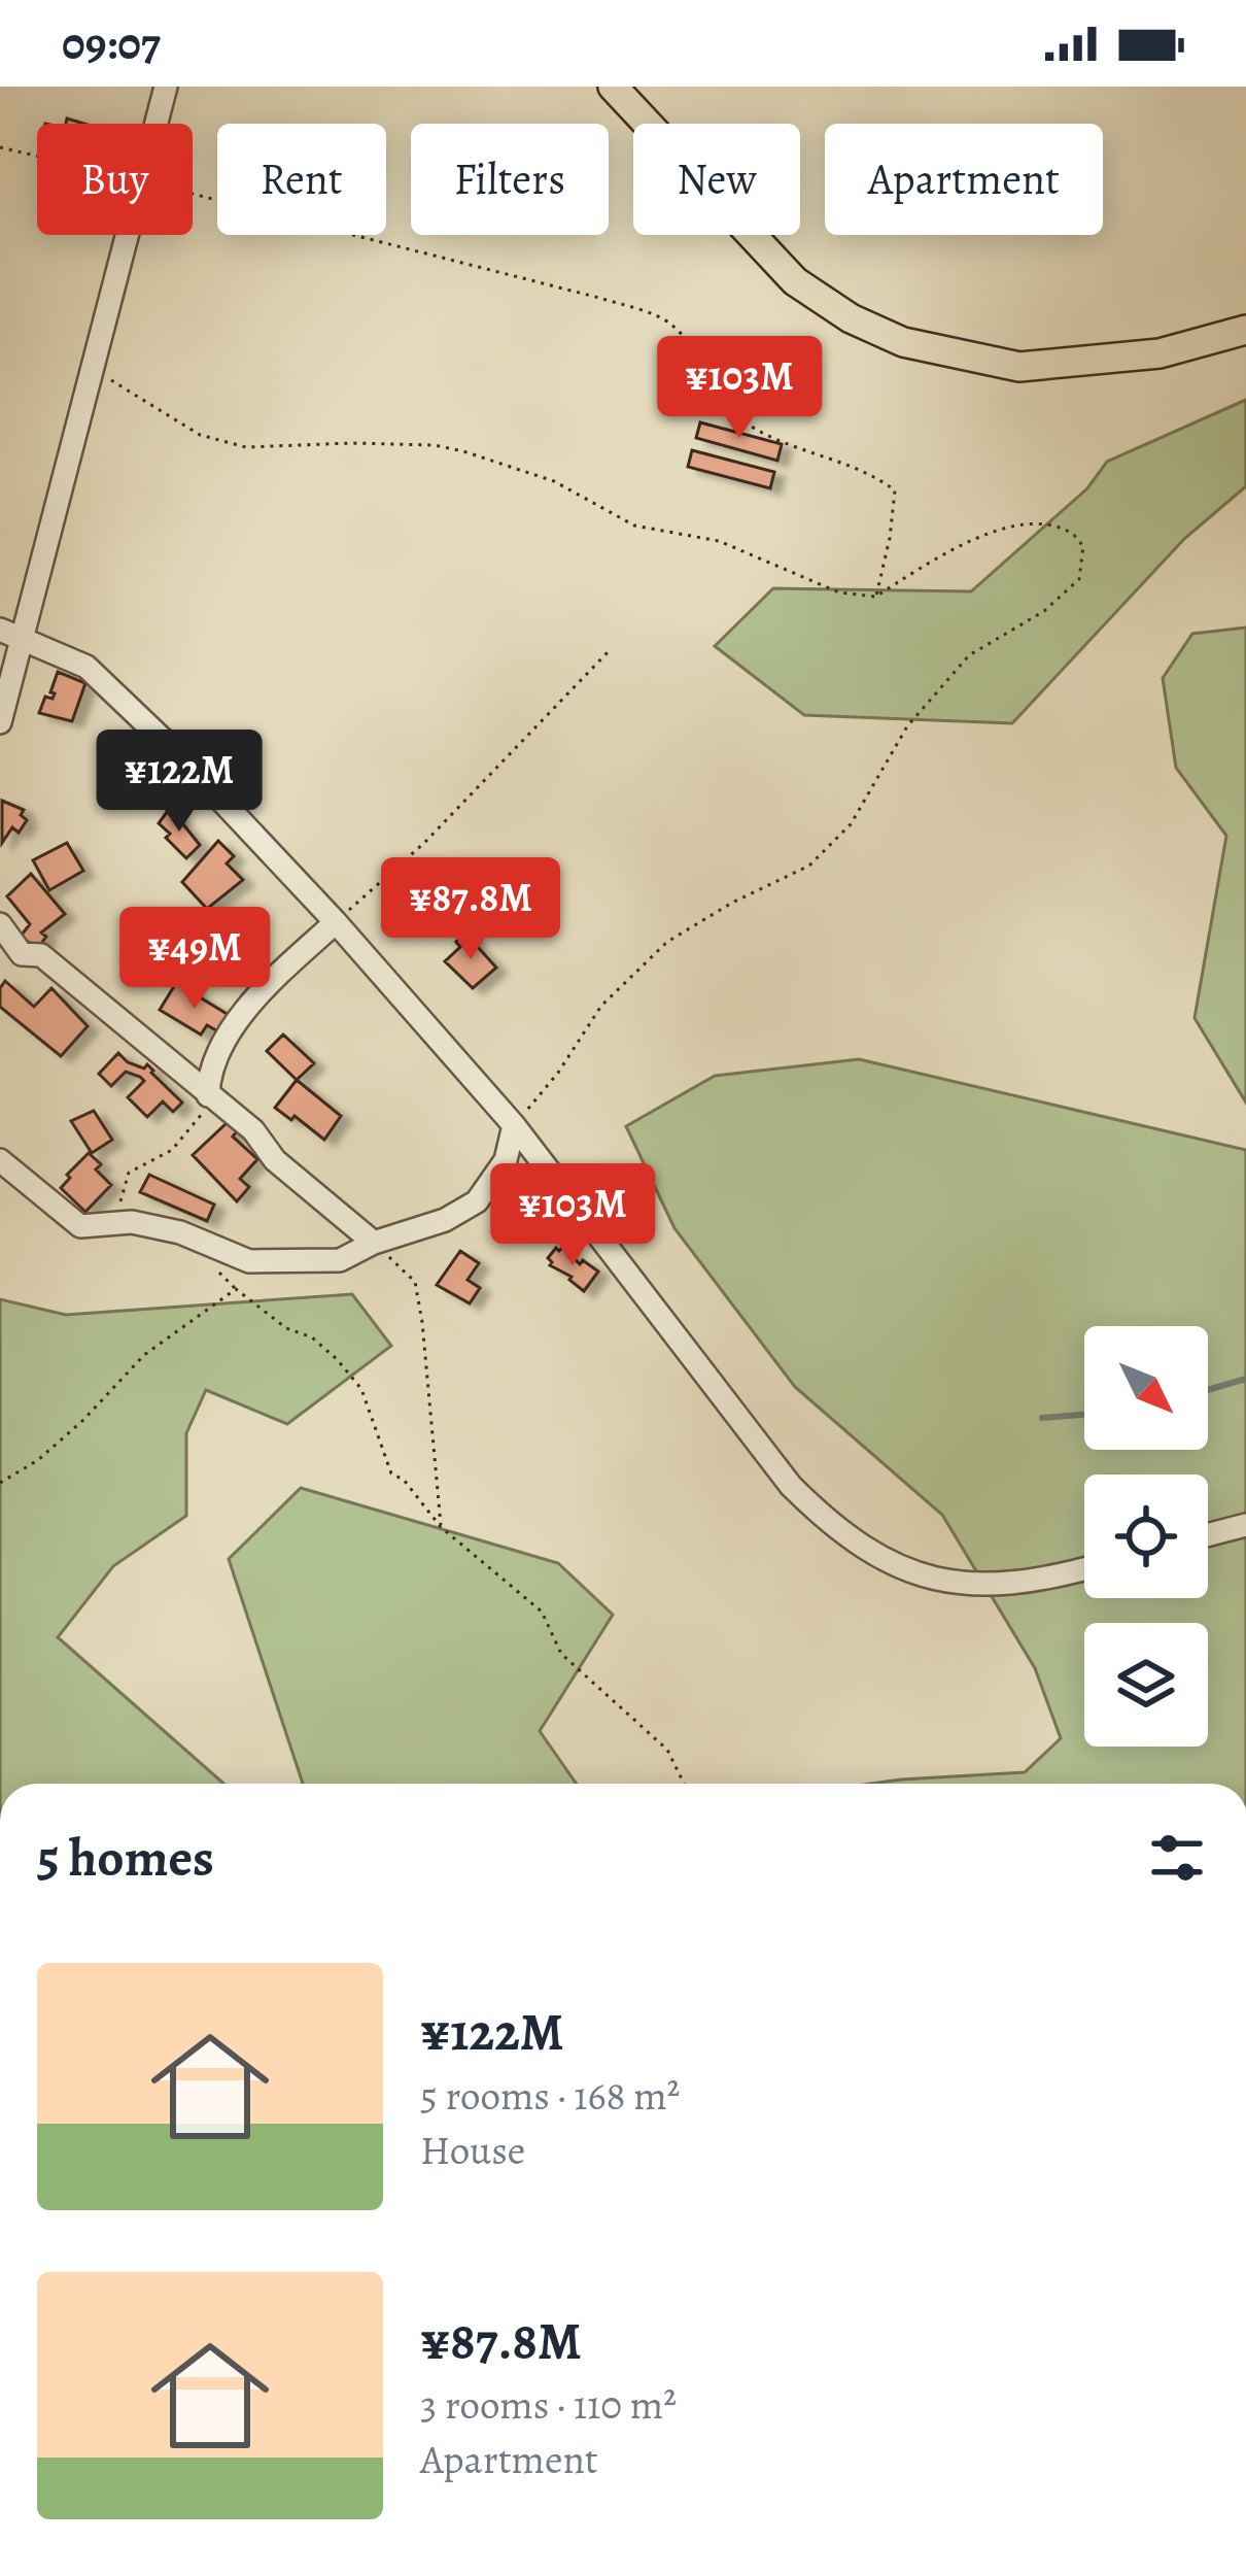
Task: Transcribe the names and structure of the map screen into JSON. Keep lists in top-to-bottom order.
{
  "north": "bottom right",
  "page": {
    "status": "09:07",
    "chip": [
      "Buy",
      "Rent",
      "Filters",
      "New",
      "Apartment"
    ],
    "price": [
      "¥103M",
      "¥122M",
      "¥87.8M",
      "¥49M",
      "¥103M"
    ],
    "heading": "5 homes",
    "list": [
      {
        "name": "¥122M",
        "note": "5 rooms · 168 m² · House"
      },
      {
        "name": "¥87.8M",
        "note": "3 rooms · 110 m² · Apartment"
      }
    ]
  }
}
